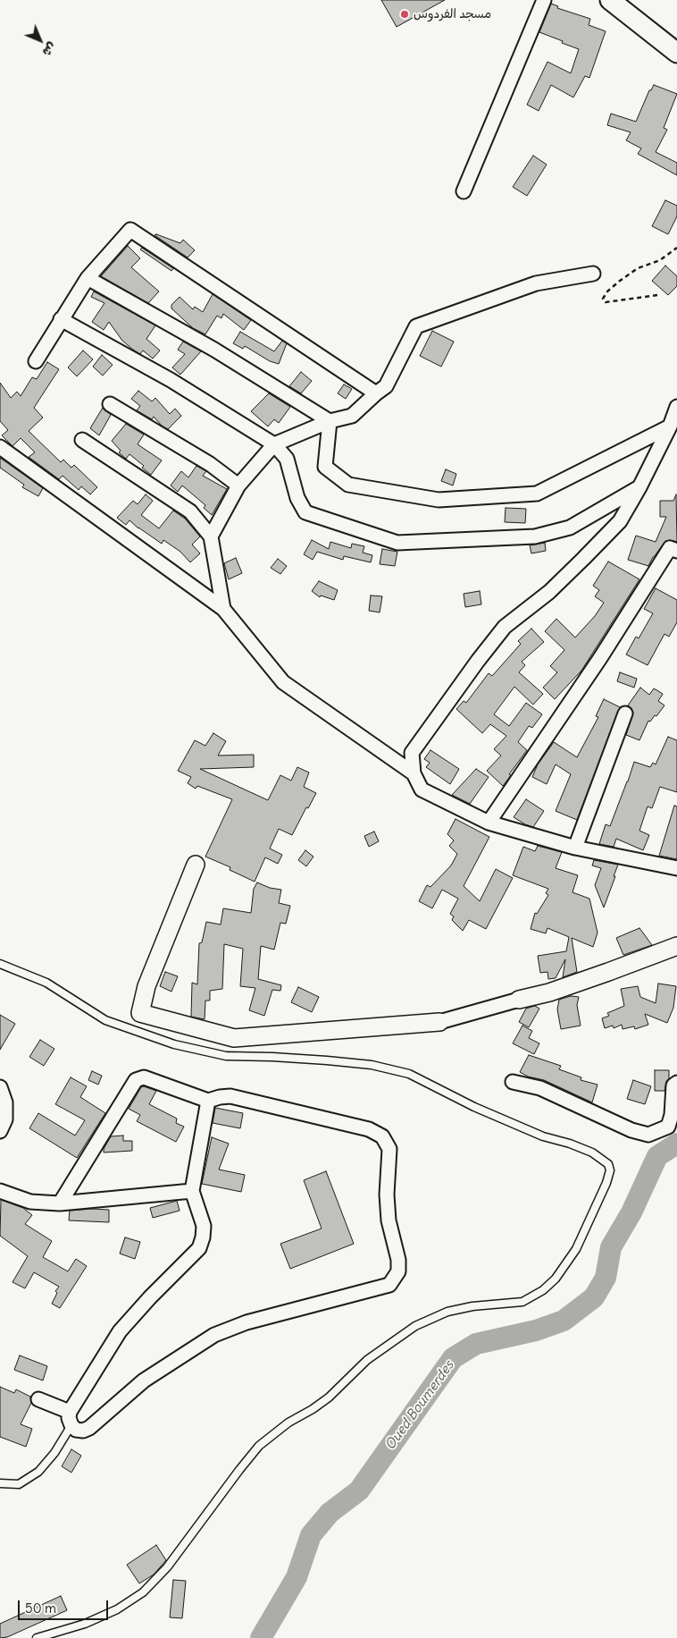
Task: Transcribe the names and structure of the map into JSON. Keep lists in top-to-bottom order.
{
  "water": ["Oued Boumerdes"],
  "places": ["مسجد الفردوس"],
  "scale_bar": "50 m",
  "north": "bottom right"
}
